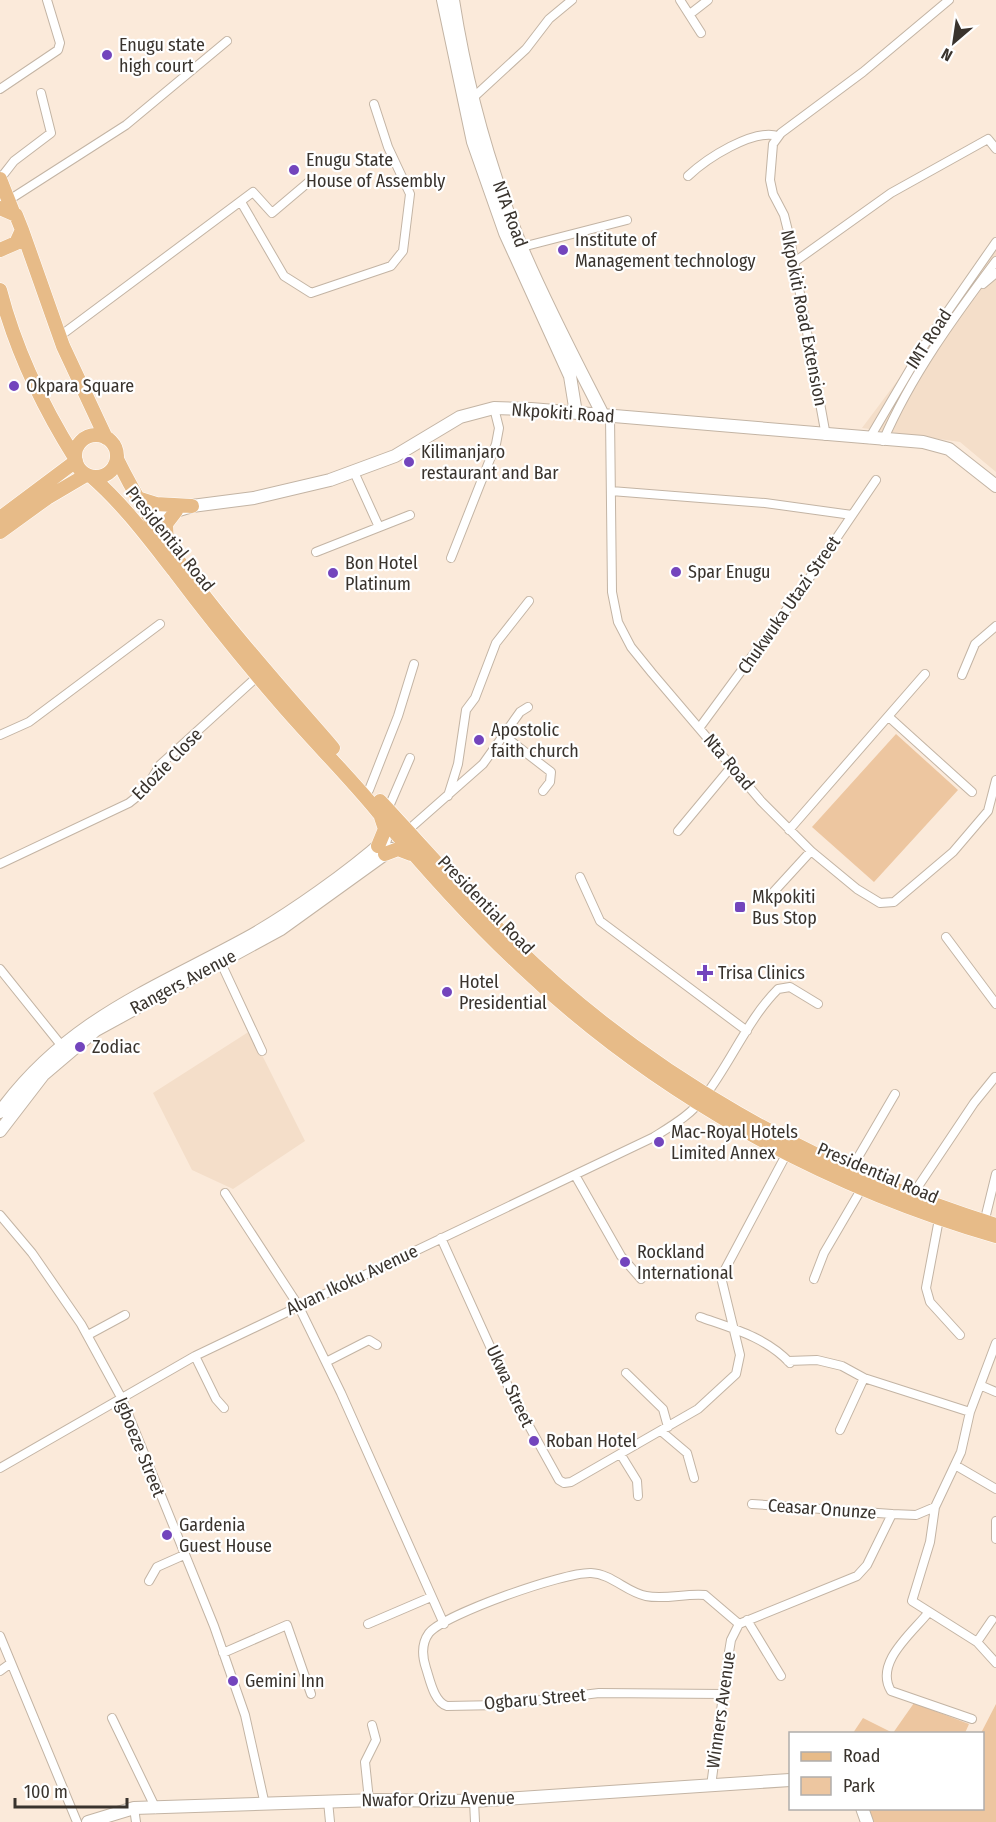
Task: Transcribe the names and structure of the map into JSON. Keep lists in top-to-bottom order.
{
  "streets": {
    "main road": [
      "NTA Road",
      "Nkpokiti Road",
      "Presidential Road",
      "Rangers Avenue",
      "Nwafor Orizu Avenue"
    ],
    "street": [
      "Nkpokiti Road Extension",
      "IMT Road",
      "Chukwuka Utazi Street",
      "Nta Road",
      "Edozie Close",
      "Alvan Ikoku Avenue",
      "Ukwa Street",
      "Igboeze Street",
      "Ceasar Onunze",
      "Ogbaru Street",
      "Winners Avenue"
    ]
  },
  "crossings": [
    ["NTA Road", "Nkpokiti Road"],
    ["NTA Road", "Nta Road"],
    ["Nkpokiti Road Extension", "Nkpokiti Road"],
    ["IMT Road", "Nkpokiti Road"],
    ["Nkpokiti Road", "Presidential Road"],
    ["Nkpokiti Road", "Nta Road"],
    ["Presidential Road", "Edozie Close"],
    ["Presidential Road", "Alvan Ikoku Avenue"],
    ["Presidential Road", "Ukwa Street"],
    ["Chukwuka Utazi Street", "Nta Road"],
    ["Alvan Ikoku Avenue", "Ukwa Street"],
    ["Alvan Ikoku Avenue", "Igboeze Street"],
    ["Igboeze Street", "Nwafor Orizu Avenue"],
    ["Ogbaru Street", "Winners Avenue"],
    ["Winners Avenue", "Nwafor Orizu Avenue"]
  ],
  "places": {
    "other": [
      "Enugu state high court",
      "Enugu State House of Assembly",
      "Institute of Management technology",
      "Okpara Square",
      "Kilimanjaro restaurant and Bar",
      "Spar Enugu",
      "Bon Hotel Platinum",
      "Apostolic faith church",
      "Hotel Presidential",
      "Zodiac",
      "Mac-Royal Hotels Limited Annex",
      "Rockland International",
      "Roban Hotel",
      "Gardenia Guest House",
      "Gemini Inn"
    ],
    "transit": ["Mkpokiti Bus Stop"],
    "health": ["Trisa Clinics"]
  },
  "legend": ["Road", "Park"],
  "scale_bar": "100 m",
  "north": "bottom left"
}
